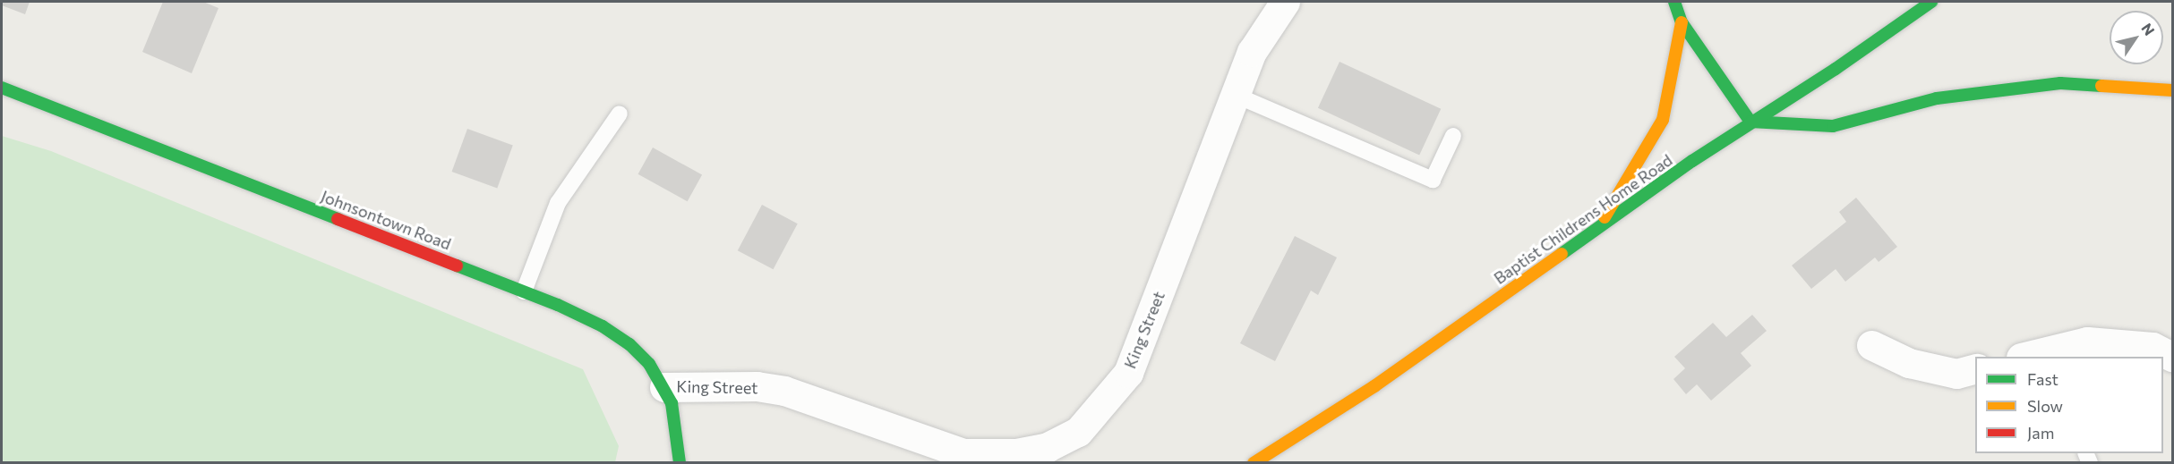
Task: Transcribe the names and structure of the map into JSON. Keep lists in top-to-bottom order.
{
  "streets": {
    "street": ["Baptist Childrens Home Road", "Johnsontown Road", "King Street"]
  },
  "crossings": [
    ["Johnsontown Road", "King Street"]
  ],
  "legend": ["Fast", "Slow", "Jam"],
  "north": "top right"
}
